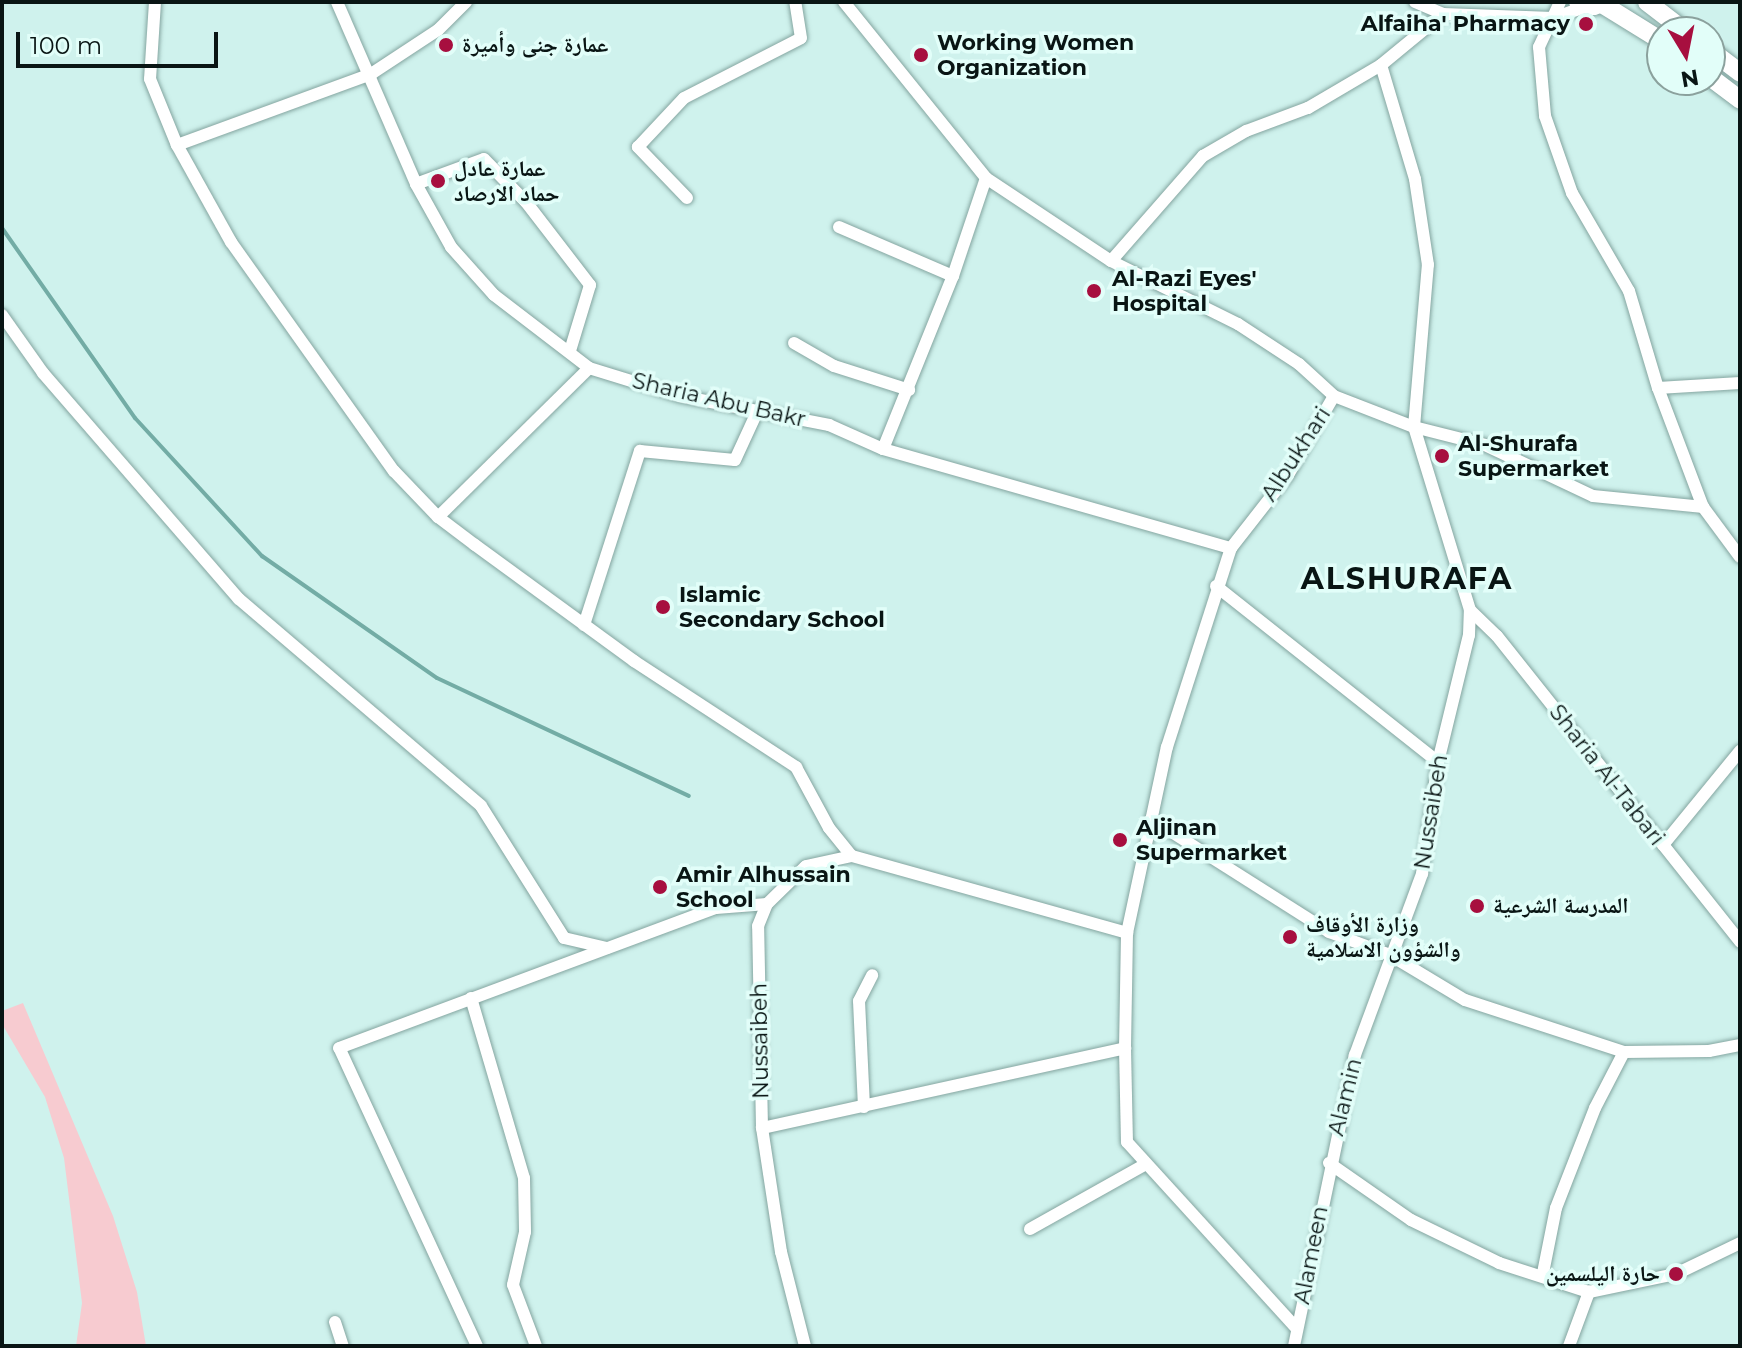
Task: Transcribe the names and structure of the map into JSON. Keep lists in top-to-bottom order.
{
  "streets": {
    "street": [
      "Sharia Abu Bakr",
      "Albukhari",
      "Sharia Al-Tabari",
      "Nussaibeh",
      "Alamin",
      "Alameen"
    ]
  },
  "crossings": [
    ["Albukhari", "Nussaibeh"],
    ["Sharia Al-Tabari", "Nussaibeh"],
    ["Nussaibeh", "Alamin"],
    ["Alamin", "Alameen"]
  ],
  "districts": ["ALSHURAFA"],
  "places": [
    "Alfaiha' Pharmacy",
    "عمارة جنى وأميرة",
    "Working Women Organization",
    "عمارة عادل حماد الارصاد",
    "Al-Razi Eyes' Hospital",
    "Al-Shurafa Supermarket",
    "Islamic Secondary School",
    "Aljinan Supermarket",
    "Amir Alhussain School",
    "المدرسة الشرعية",
    "وزارة الأوقاف والشؤون الاسلامية",
    "حارة اليلسمين"
  ],
  "scale_bar": "100 m",
  "north": "bottom"
}
